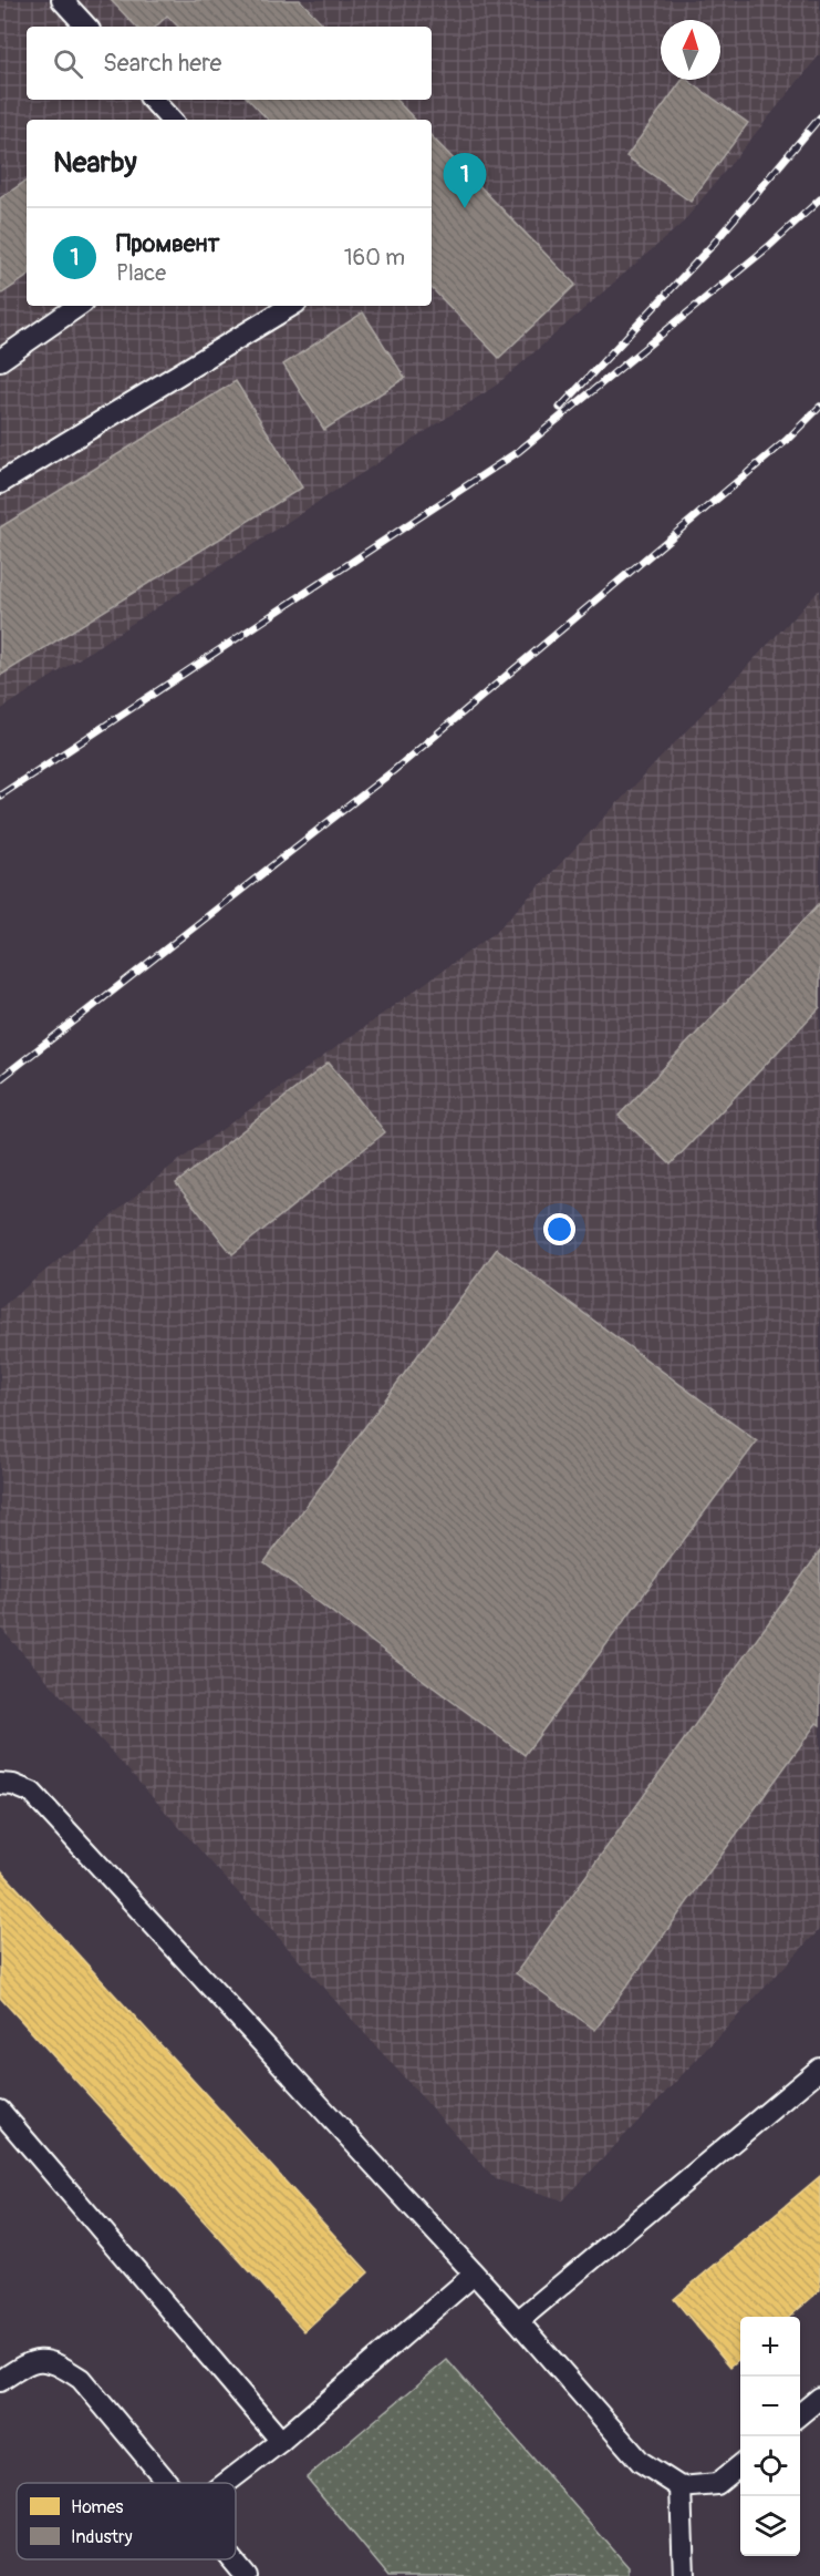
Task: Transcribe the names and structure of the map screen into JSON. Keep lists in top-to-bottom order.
{
  "legend": ["Homes", "Industry"],
  "north": "top",
  "page": {
    "search": "Search here",
    "heading": "Nearby",
    "pins": "1",
    "list": [
      {
        "mark": "1",
        "name": "Промвент",
        "note": "Place",
        "value": "160 m"
      }
    ],
    "map_buttons": ["+", "−"]
  }
}
